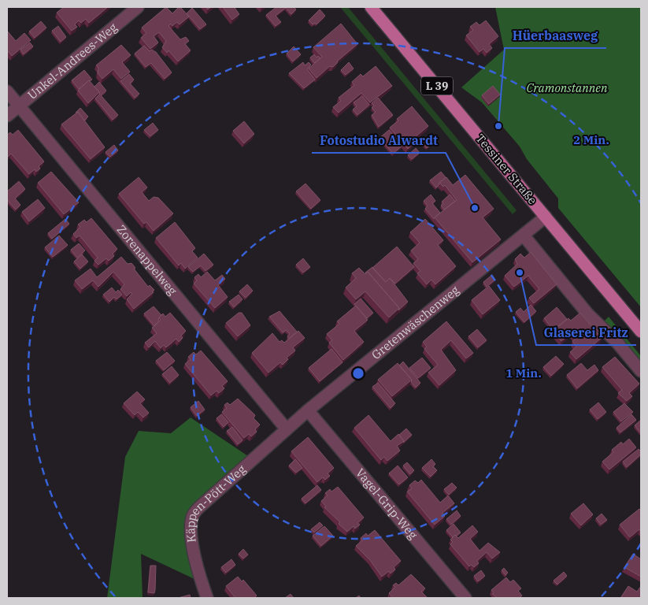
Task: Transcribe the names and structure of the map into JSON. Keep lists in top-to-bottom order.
{
  "streets": {
    "main road": ["L 39", "Tessiner Straße"],
    "street": [
      "Unkel-Andrees-Weg",
      "Zorenappelweg",
      "Gretenwäschenweg",
      "Vagel-Grip-Weg",
      "Käppen-Pött-Weg"
    ]
  },
  "crossings": [
    ["Unkel-Andrees-Weg", "Zorenappelweg"],
    ["Tessiner Straße", "Gretenwäschenweg"],
    ["Zorenappelweg", "Gretenwäschenweg"],
    ["Zorenappelweg", "Käppen-Pött-Weg"],
    ["Gretenwäschenweg", "Vagel-Grip-Weg"],
    ["Gretenwäschenweg", "Käppen-Pött-Weg"]
  ],
  "parks": ["Cramonstannen"],
  "places": ["Hüerbaasweg", "Fotostudio Alwardt", "Glaserei Fritz"],
  "rings": ["2 Min.", "1 Min."]
}
